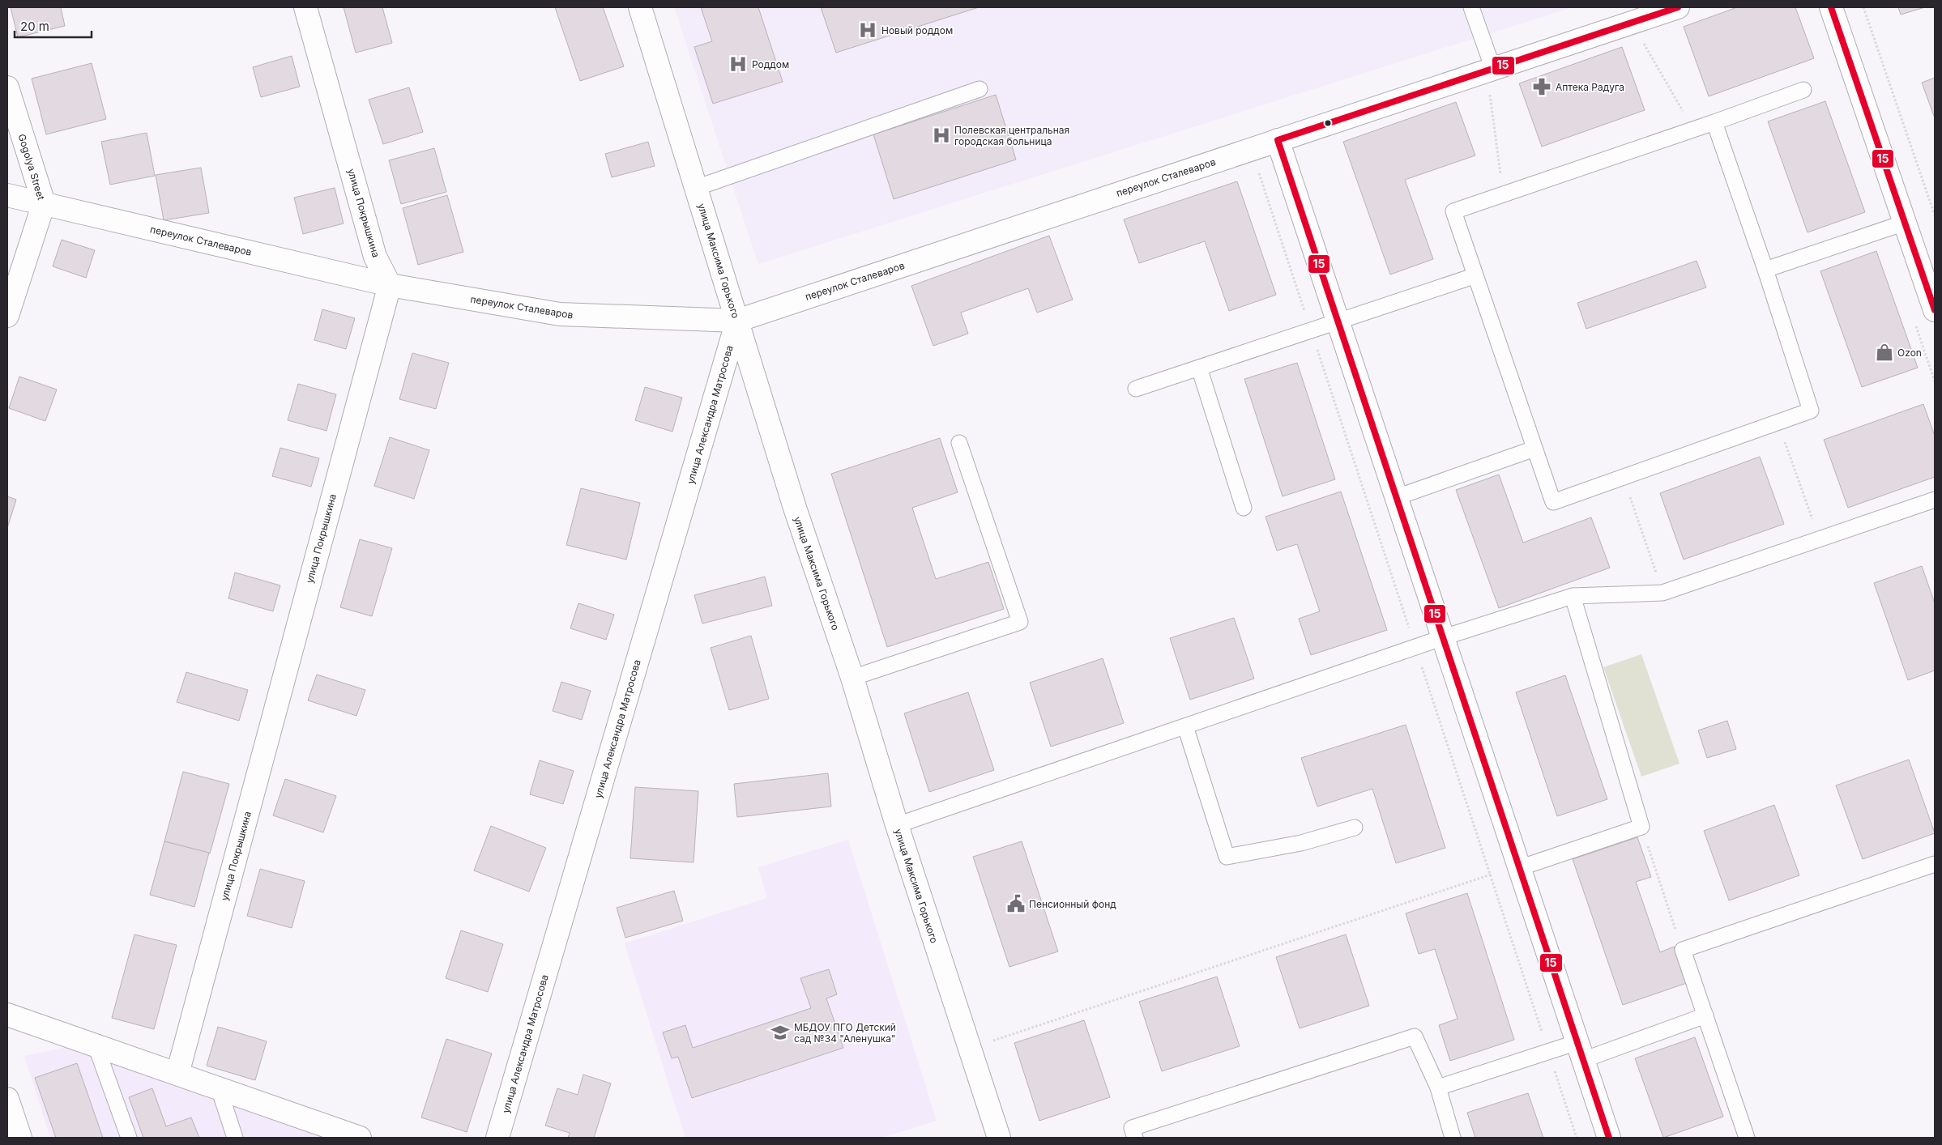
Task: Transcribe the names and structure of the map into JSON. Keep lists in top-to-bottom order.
{
  "streets": {
    "street": [
      "Gogolya Street",
      "переулок Сталеваров",
      "улица Покрышкина",
      "улица Максима Горького",
      "улица Александра Матросова"
    ]
  },
  "crossings": [
    ["Gogolya Street", "переулок Сталеваров"],
    ["переулок Сталеваров", "улица Покрышкина"],
    ["переулок Сталеваров", "улица Максима Горького"],
    ["переулок Сталеваров", "улица Александра Матросова"],
    ["улица Максима Горького", "улица Александра Матросова"]
  ],
  "places": {
    "hospital": ["Новый роддом", "Роддом", "Полевская центральная городская больница"],
    "pharmacy": ["Аптека Радуга"],
    "shop": ["Ozon"],
    "public building": ["Пенсионный фонд"],
    "school or university": ["МБДОУ ПГО Детский сад №34 \"Аленушка\""]
  },
  "lines": ["transit line 15"],
  "scale_bar": "20 m"
}
